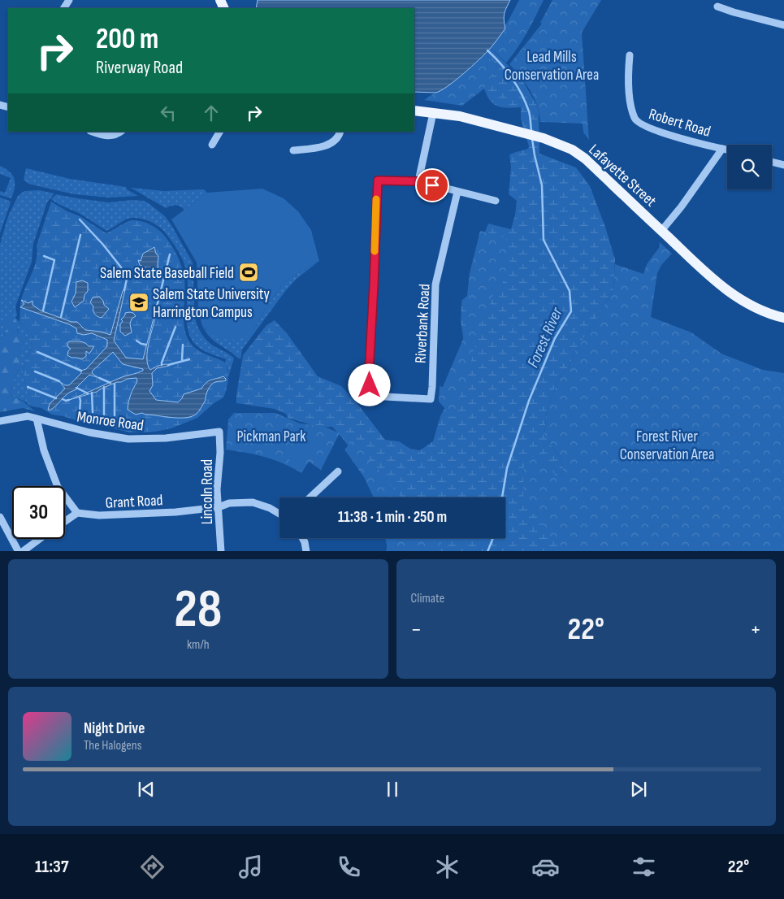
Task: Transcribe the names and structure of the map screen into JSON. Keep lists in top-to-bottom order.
{
  "streets": {
    "main road": ["Lafayette Street"],
    "street": [
      "Robert Road",
      "Riverbank Road",
      "Monroe Road",
      "Lincoln Road",
      "Grant Road"
    ]
  },
  "crossings": [
    ["Monroe Road", "Lincoln Road"],
    ["Lincoln Road", "Grant Road"]
  ],
  "water": ["Forest River"],
  "parks": ["Lead Mills Conservation Area", "Pickman Park", "Forest River Conservation Area"],
  "places": {
    "sports": ["Salem State Baseball Field"],
    "school or university": ["Salem State University Harrington Campus"]
  },
  "page": {
    "turn": ["200 m", "Riverway Road"],
    "limit": "30",
    "trip": "11:38 · 1 min · 250 m",
    "tile": [
      ["28", "km/h"],
      "Climate"
    ],
    "heat": ["−", "22°", "+"],
    "song": ["Night Drive", "The Halogens"],
    "tabs": ["11:37", "22°"]
  }
}
